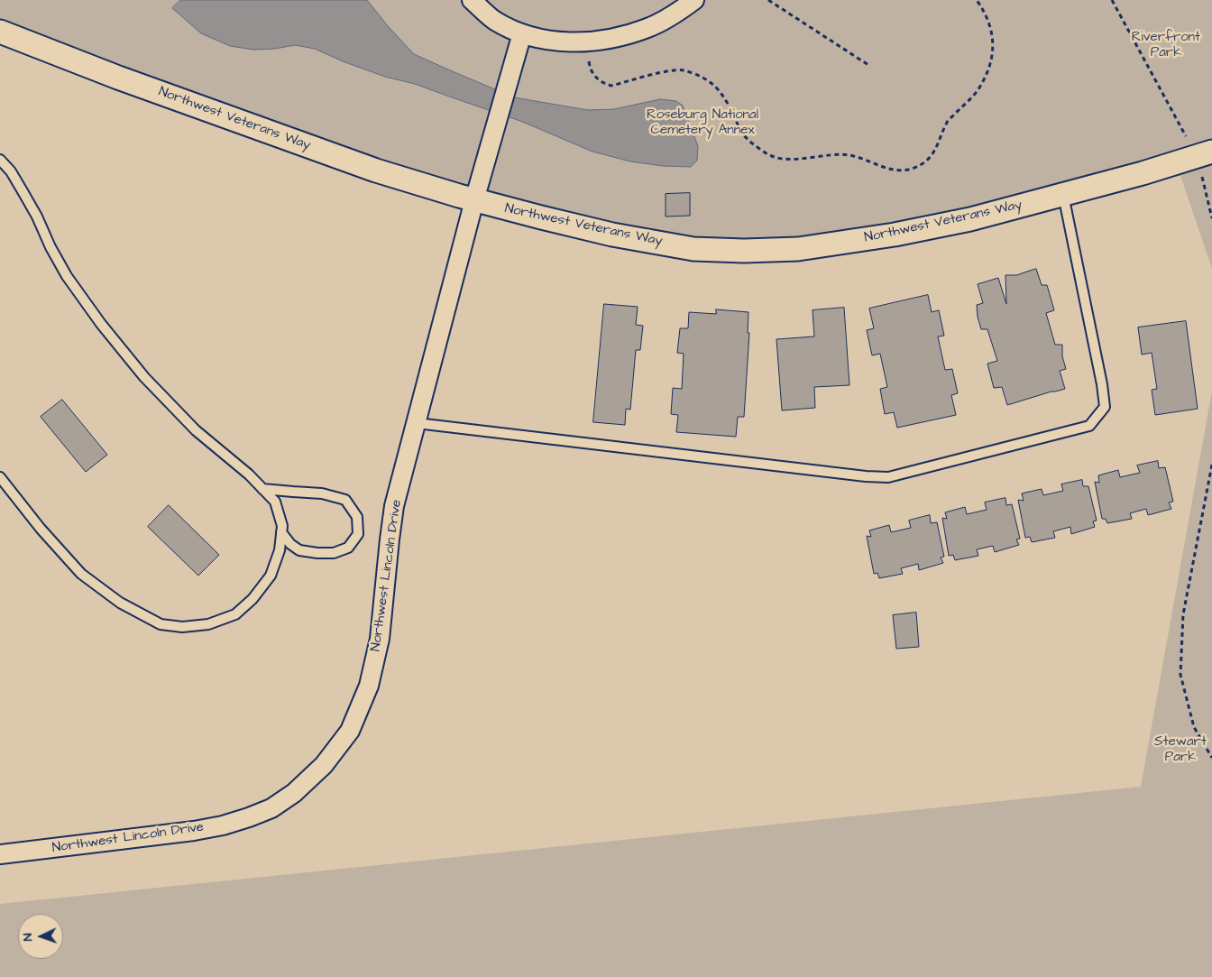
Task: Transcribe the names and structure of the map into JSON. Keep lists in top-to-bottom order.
{
  "streets": {
    "street": ["Northwest Veterans Way", "Northwest Lincoln Drive"]
  },
  "crossings": [
    ["Northwest Veterans Way", "Northwest Lincoln Drive"]
  ],
  "parks": ["Riverfront Park", "Roseburg National Cemetery Annex", "Stewart Park"],
  "north": "left"
}
